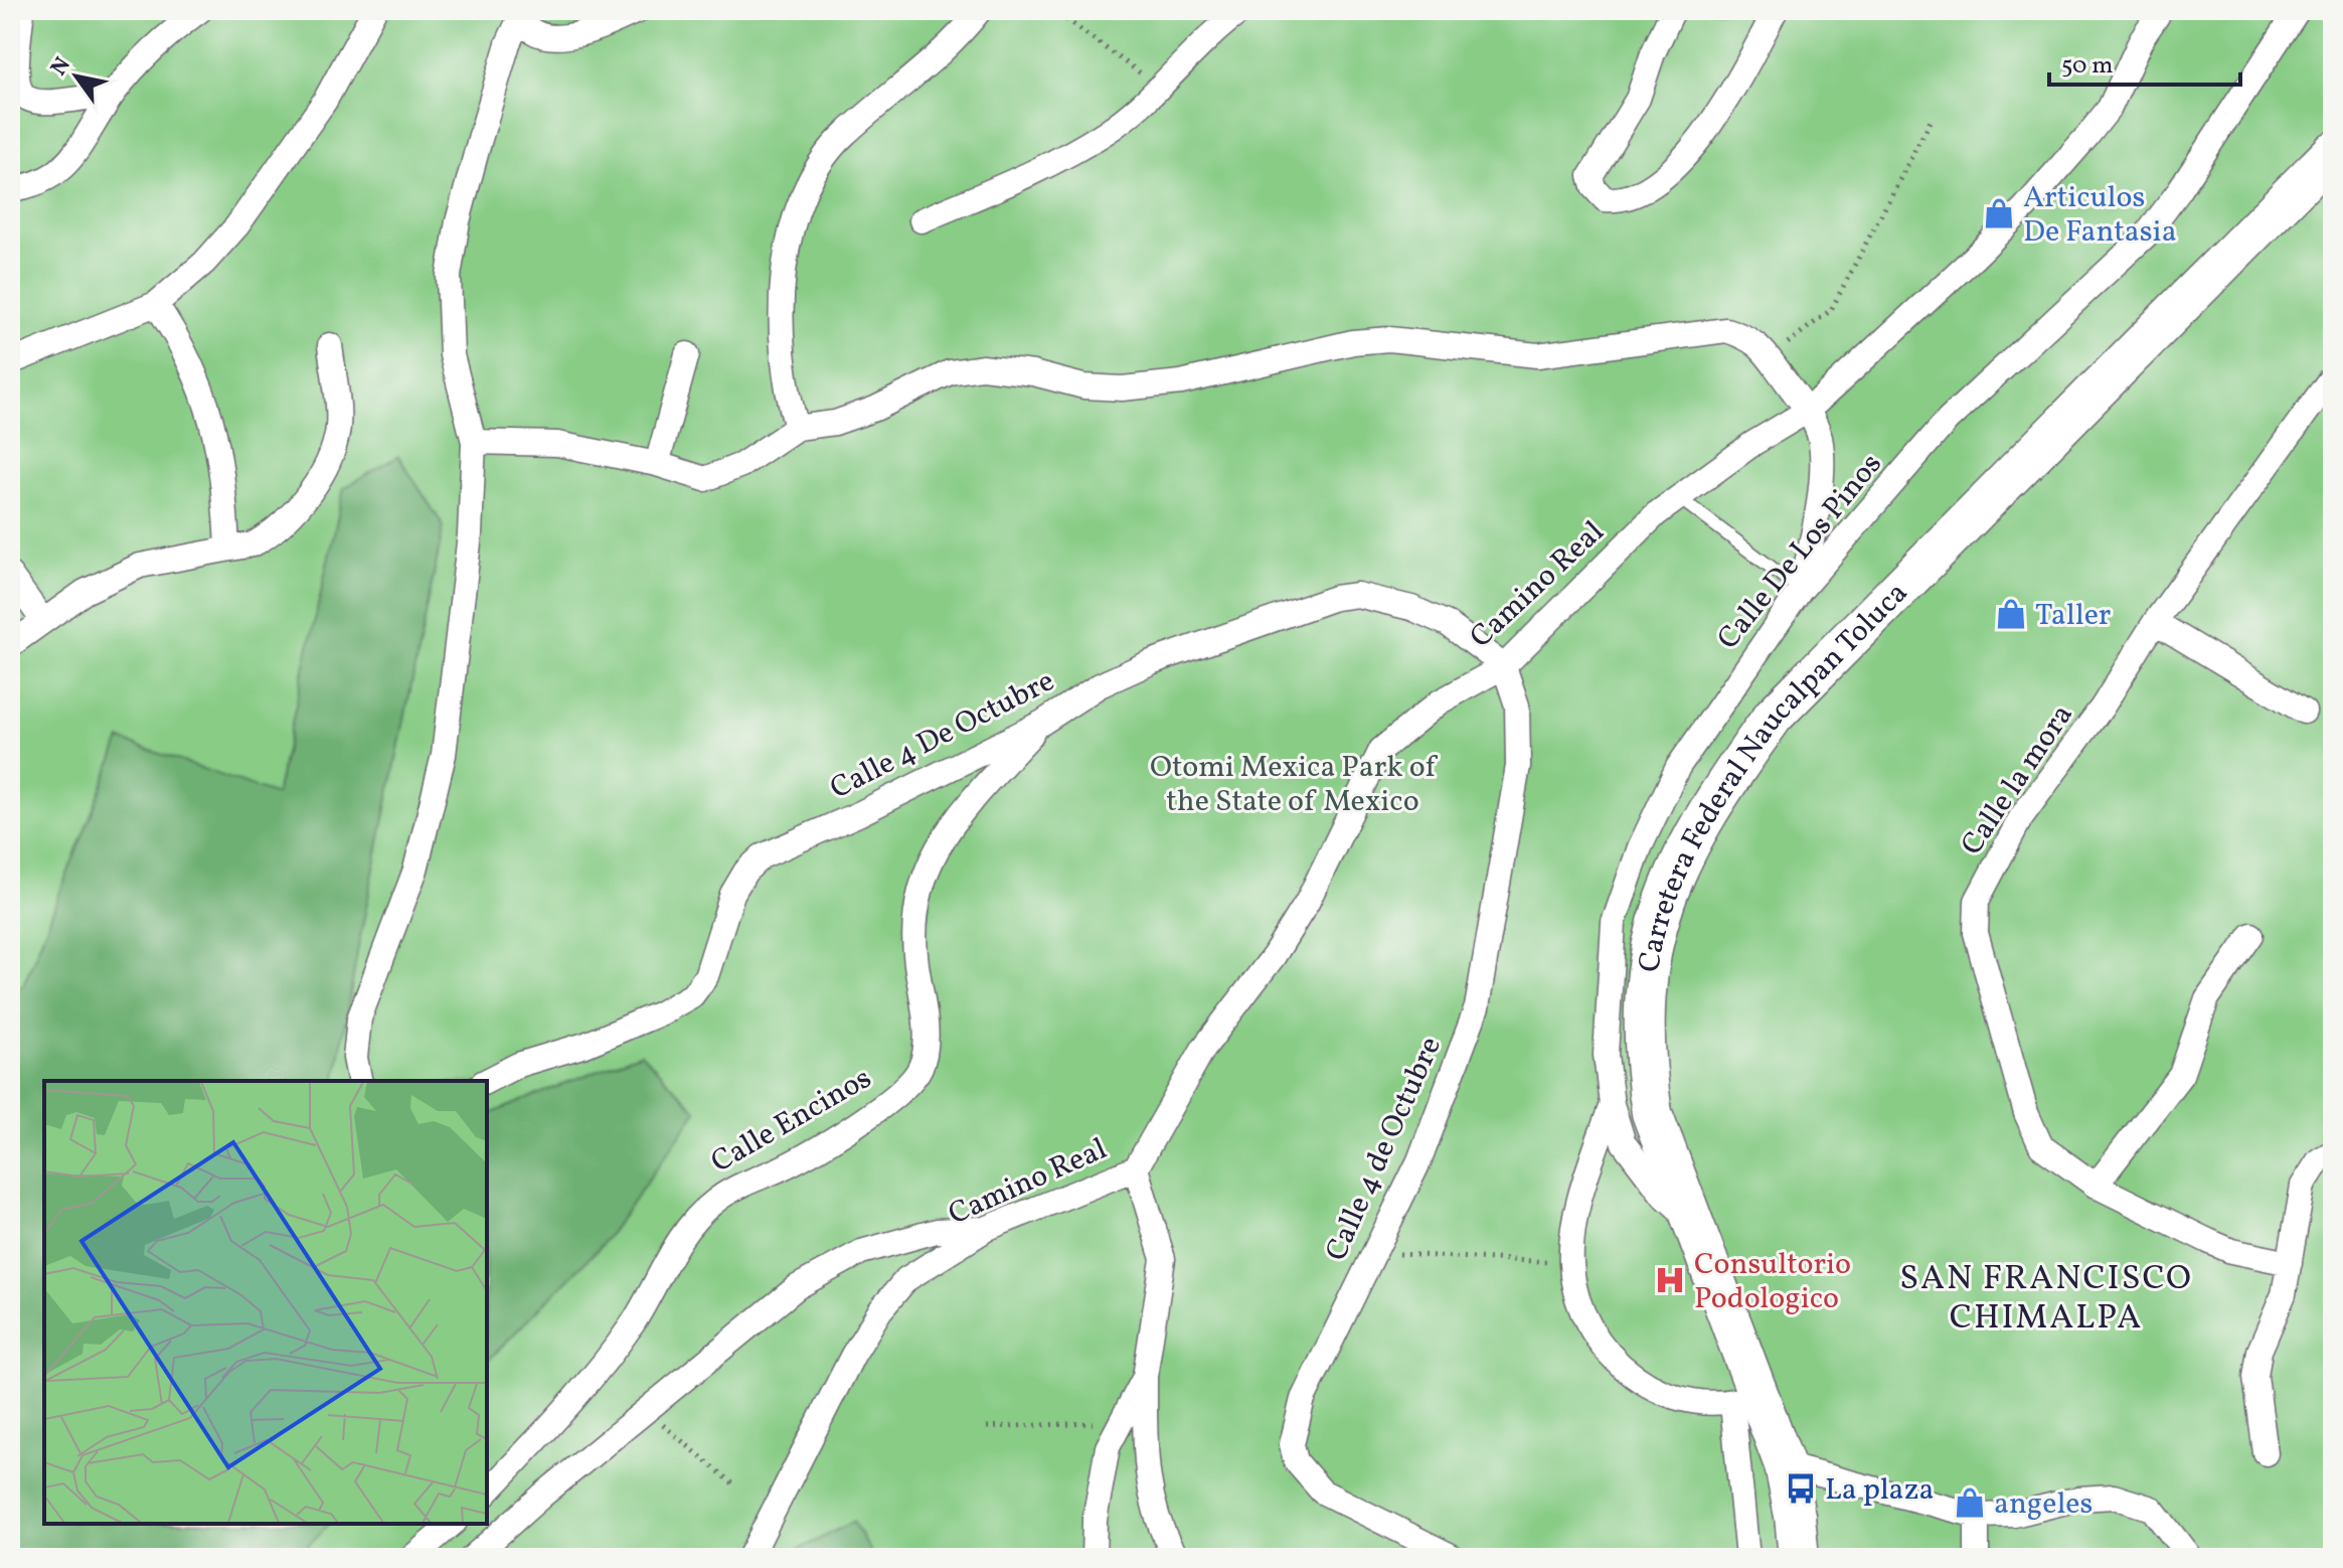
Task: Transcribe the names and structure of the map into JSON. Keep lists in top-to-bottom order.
{
  "streets": {
    "main road": ["Carretera Federal Naucalpan Toluca"],
    "street": [
      "Calle De Los Pinos",
      "Camino Real",
      "Calle 4 De Octubre",
      "Calle la mora",
      "Calle Encinos",
      "Calle 4 de Octubre"
    ]
  },
  "crossings": [
    ["Calle De Los Pinos", "Carretera Federal Naucalpan Toluca"],
    ["Camino Real", "Calle 4 De Octubre"],
    ["Camino Real", "Calle 4 de Octubre"],
    ["Calle 4 De Octubre", "Calle Encinos"],
    ["Calle 4 De Octubre", "Calle 4 de Octubre"]
  ],
  "districts": ["SAN FRANCISCO CHIMALPA"],
  "parks": ["Otomi Mexica Park of the State of Mexico"],
  "places": {
    "shop": ["Articulos De Fantasia", "Taller", "angeles"],
    "hospital": ["Consultorio Podologico"],
    "bus stop": ["La plaza"]
  },
  "scale_bar": "50 m",
  "north": "top left"
}
